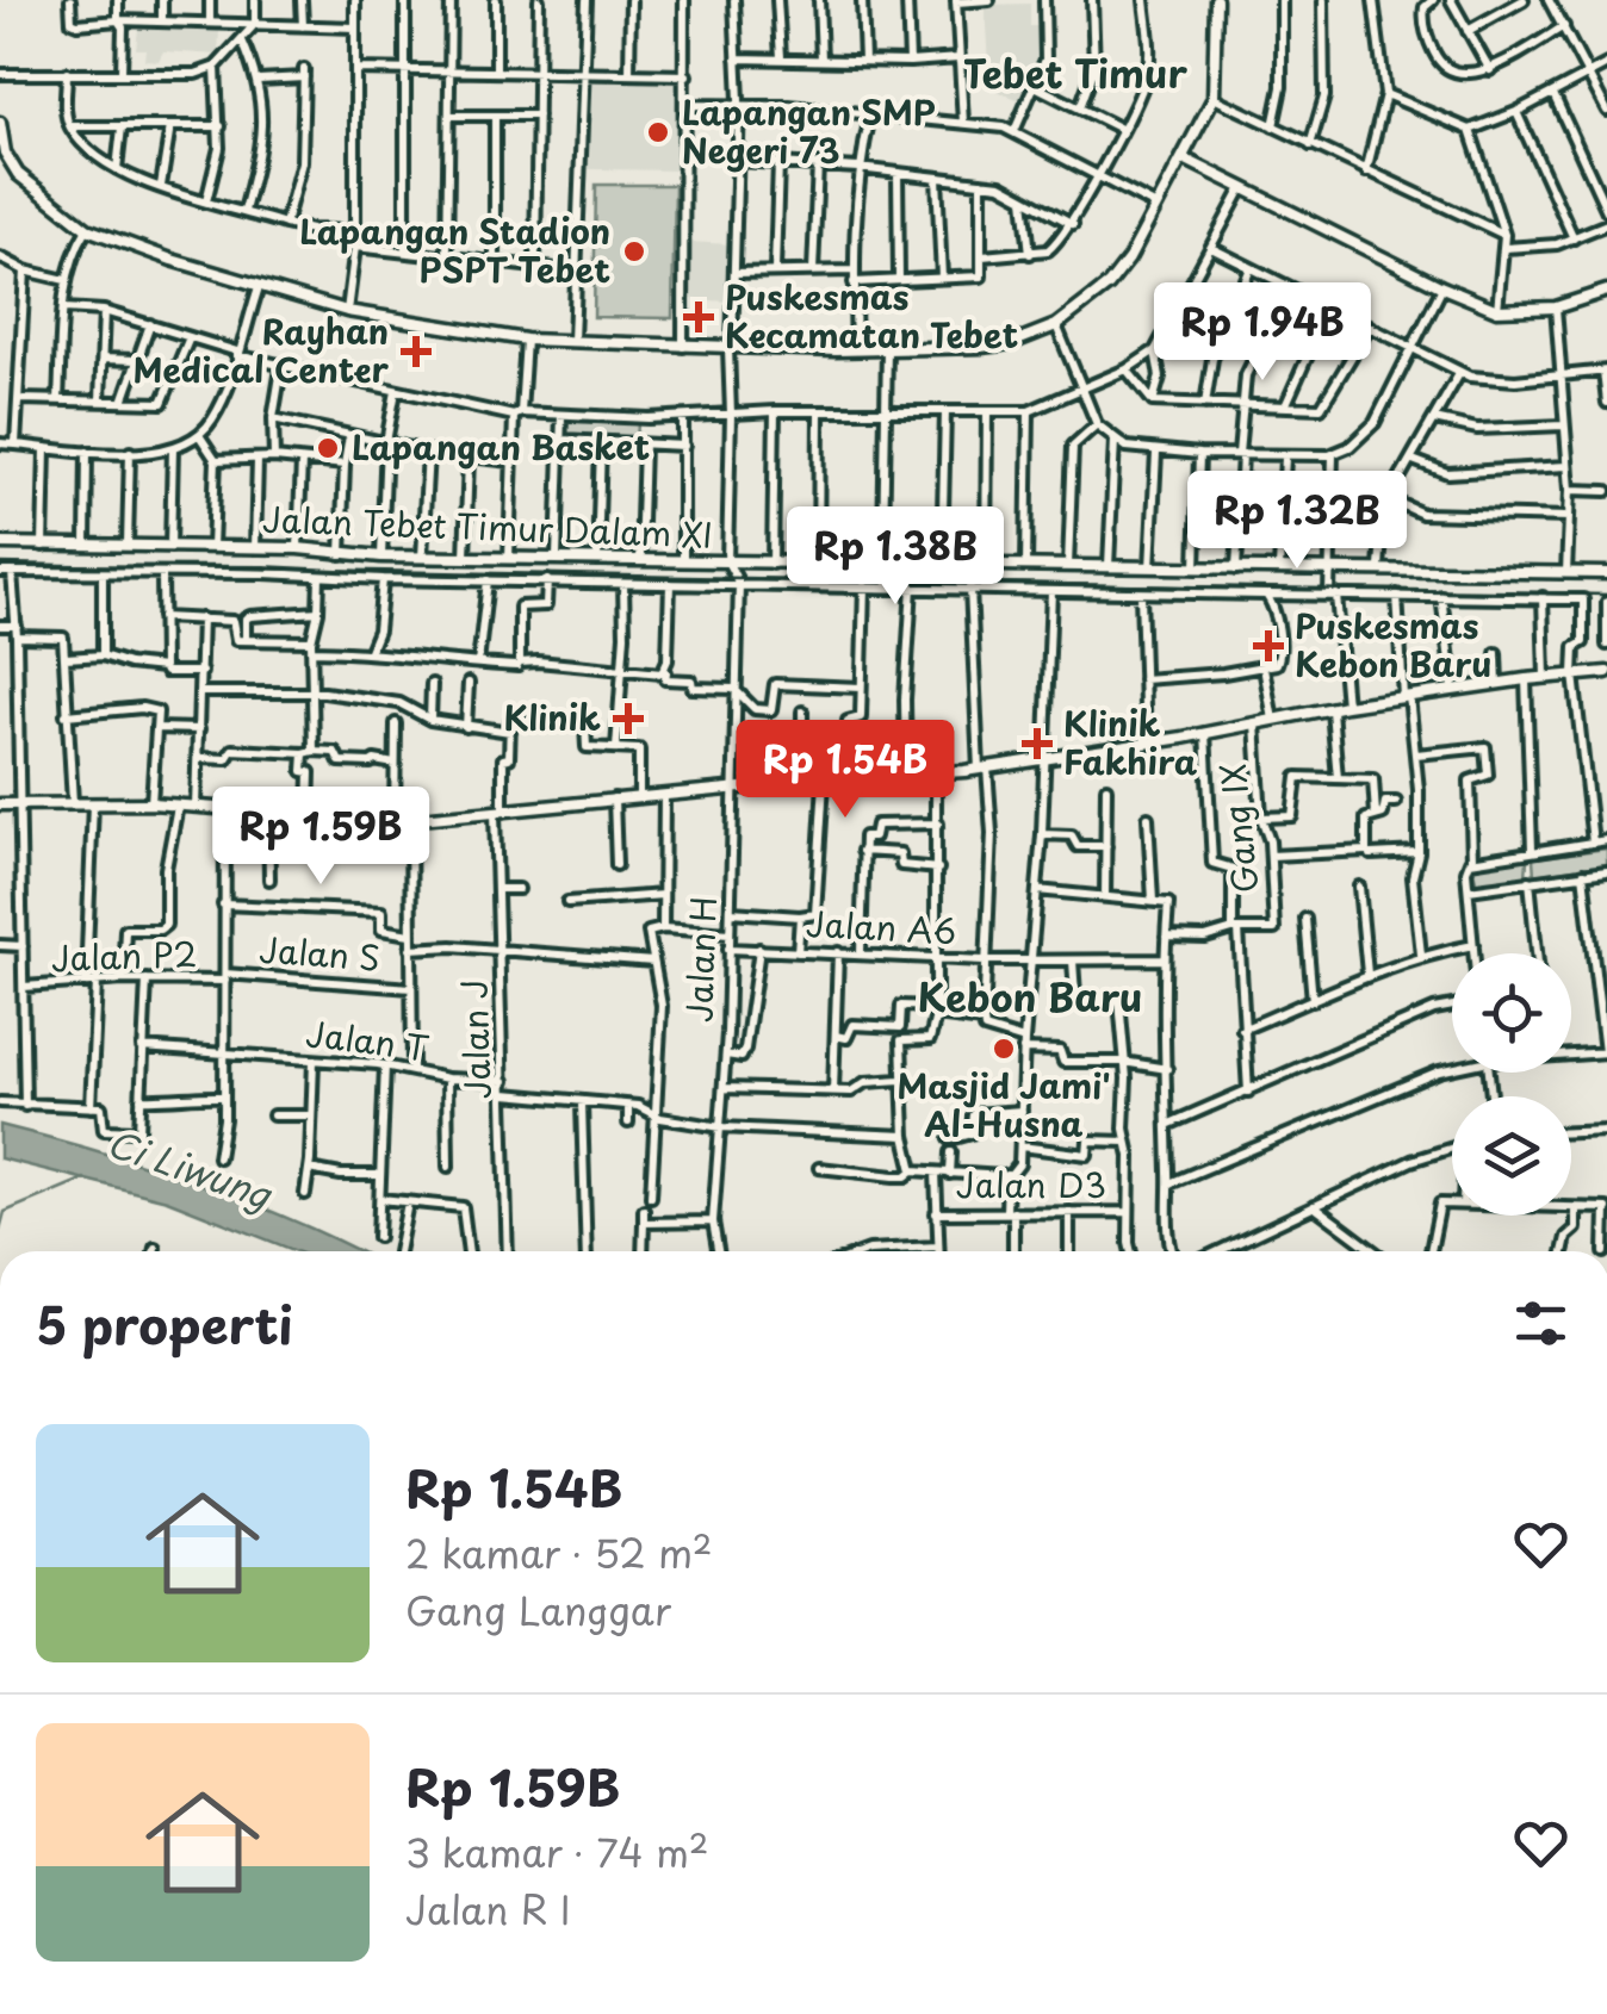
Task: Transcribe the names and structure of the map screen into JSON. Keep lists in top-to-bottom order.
{
  "streets": {
    "street": [
      "Jalan Tebet Timur Dalam XI",
      "Gang IX",
      "Jalan A6",
      "Jalan S",
      "Jalan P2",
      "Jalan H",
      "Jalan J",
      "Jalan T",
      "Jalan D3"
    ]
  },
  "crossings": [
    ["Jalan A6", "Jalan H"],
    ["Jalan S", "Jalan P2"],
    ["Jalan J", "Jalan T"]
  ],
  "districts": ["Tebet Timur", "Kebon Baru"],
  "water": ["Ci Liwung"],
  "places": {
    "other": [
      "Lapangan SMP Negeri 73",
      "Lapangan Stadion PSPT Tebet",
      "Lapangan Basket",
      "Masjid Jami' Al-Husna"
    ],
    "health": [
      "Puskesmas Kecamatan Tebet",
      "Rayhan Medical Center",
      "Puskesmas Kebon Baru",
      "Klinik",
      "Klinik Fakhira"
    ]
  },
  "page": {
    "price": [
      "Rp 1.94B",
      "Rp 1.32B",
      "Rp 1.38B",
      "Rp 1.54B",
      "Rp 1.59B"
    ],
    "heading": "5 properti",
    "list": [
      {
        "name": "Rp 1.54B",
        "note": "2 kamar · 52 m² · Gang Langgar"
      },
      {
        "name": "Rp 1.59B",
        "note": "3 kamar · 74 m² · Jalan R I"
      }
    ]
  }
}
